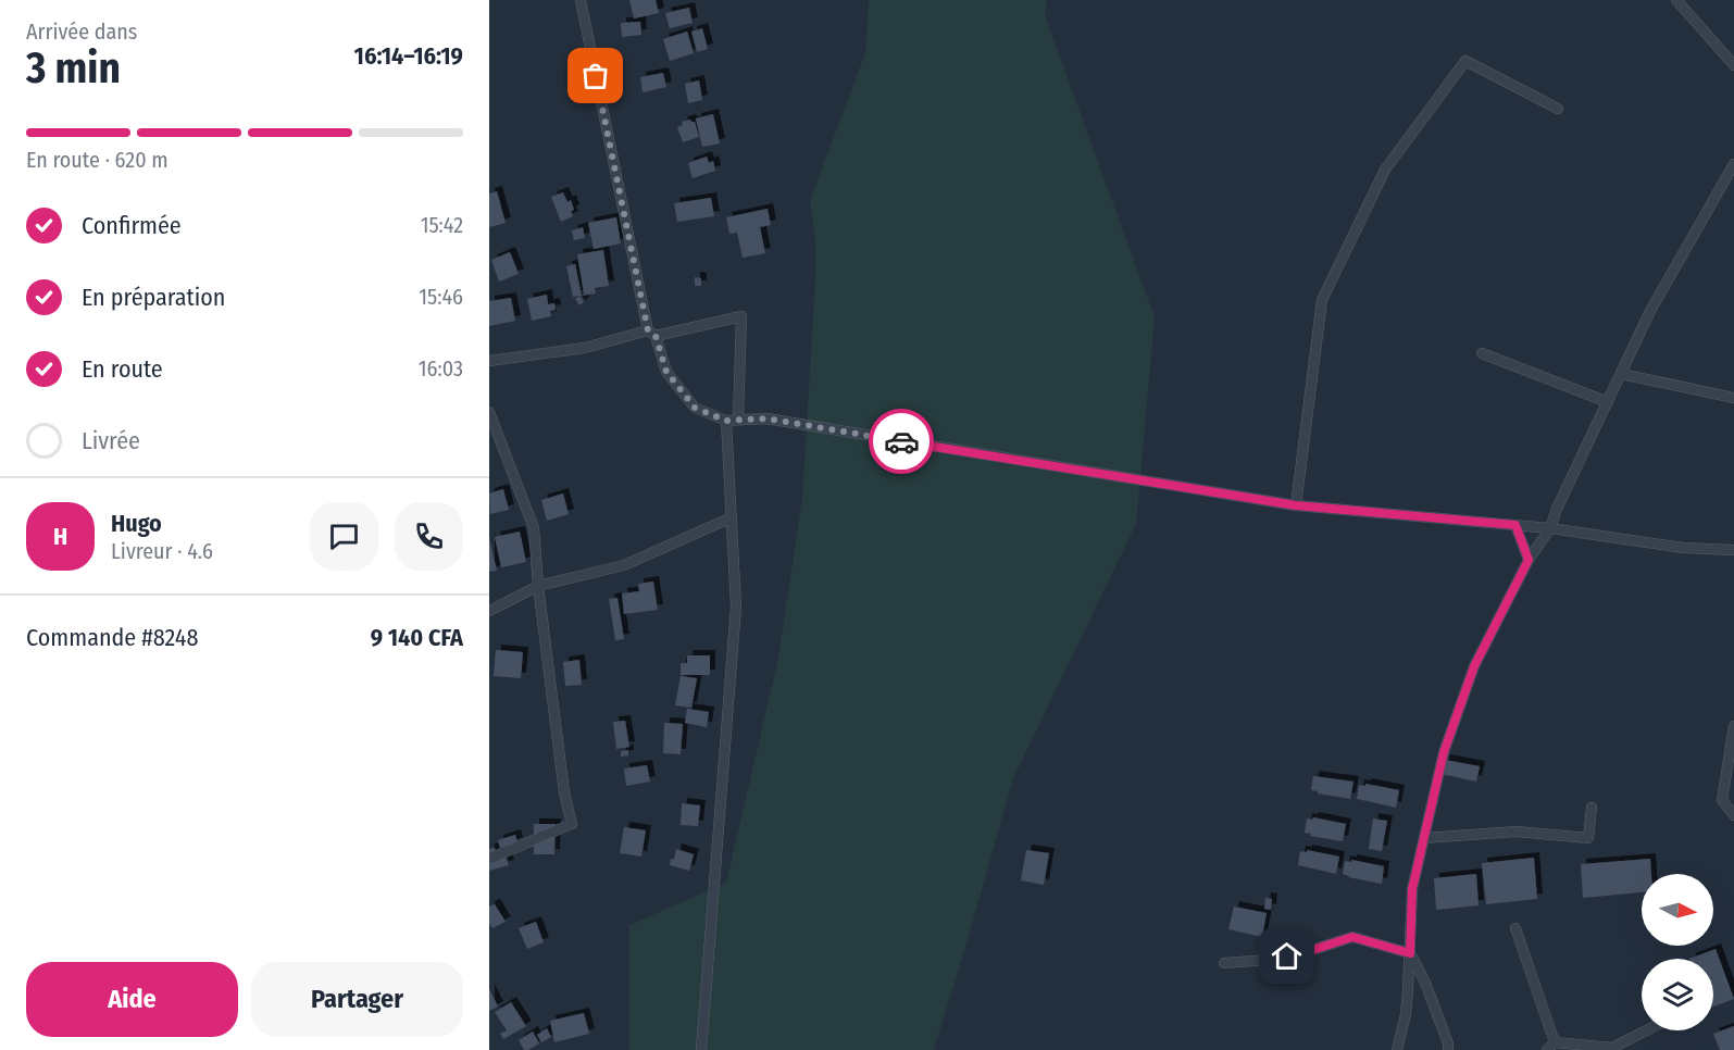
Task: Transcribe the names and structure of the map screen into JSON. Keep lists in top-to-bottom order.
{
  "north": "right",
  "page": {
    "heading": ["3 min", "Arrivée dans", "16:14–16:19"],
    "panel": [
      "Hugo",
      "Livreur · 4.6",
      "Commande #8248",
      "9 140 CFA"
    ],
    "bar": "En route · 620 m",
    "list": [
      ["Confirmée", "15:42"],
      ["En préparation", "15:46"],
      ["En route", "16:03"],
      "Livrée"
    ],
    "round": "H",
    "buttons": ["Aide", "Partager"]
  }
}
